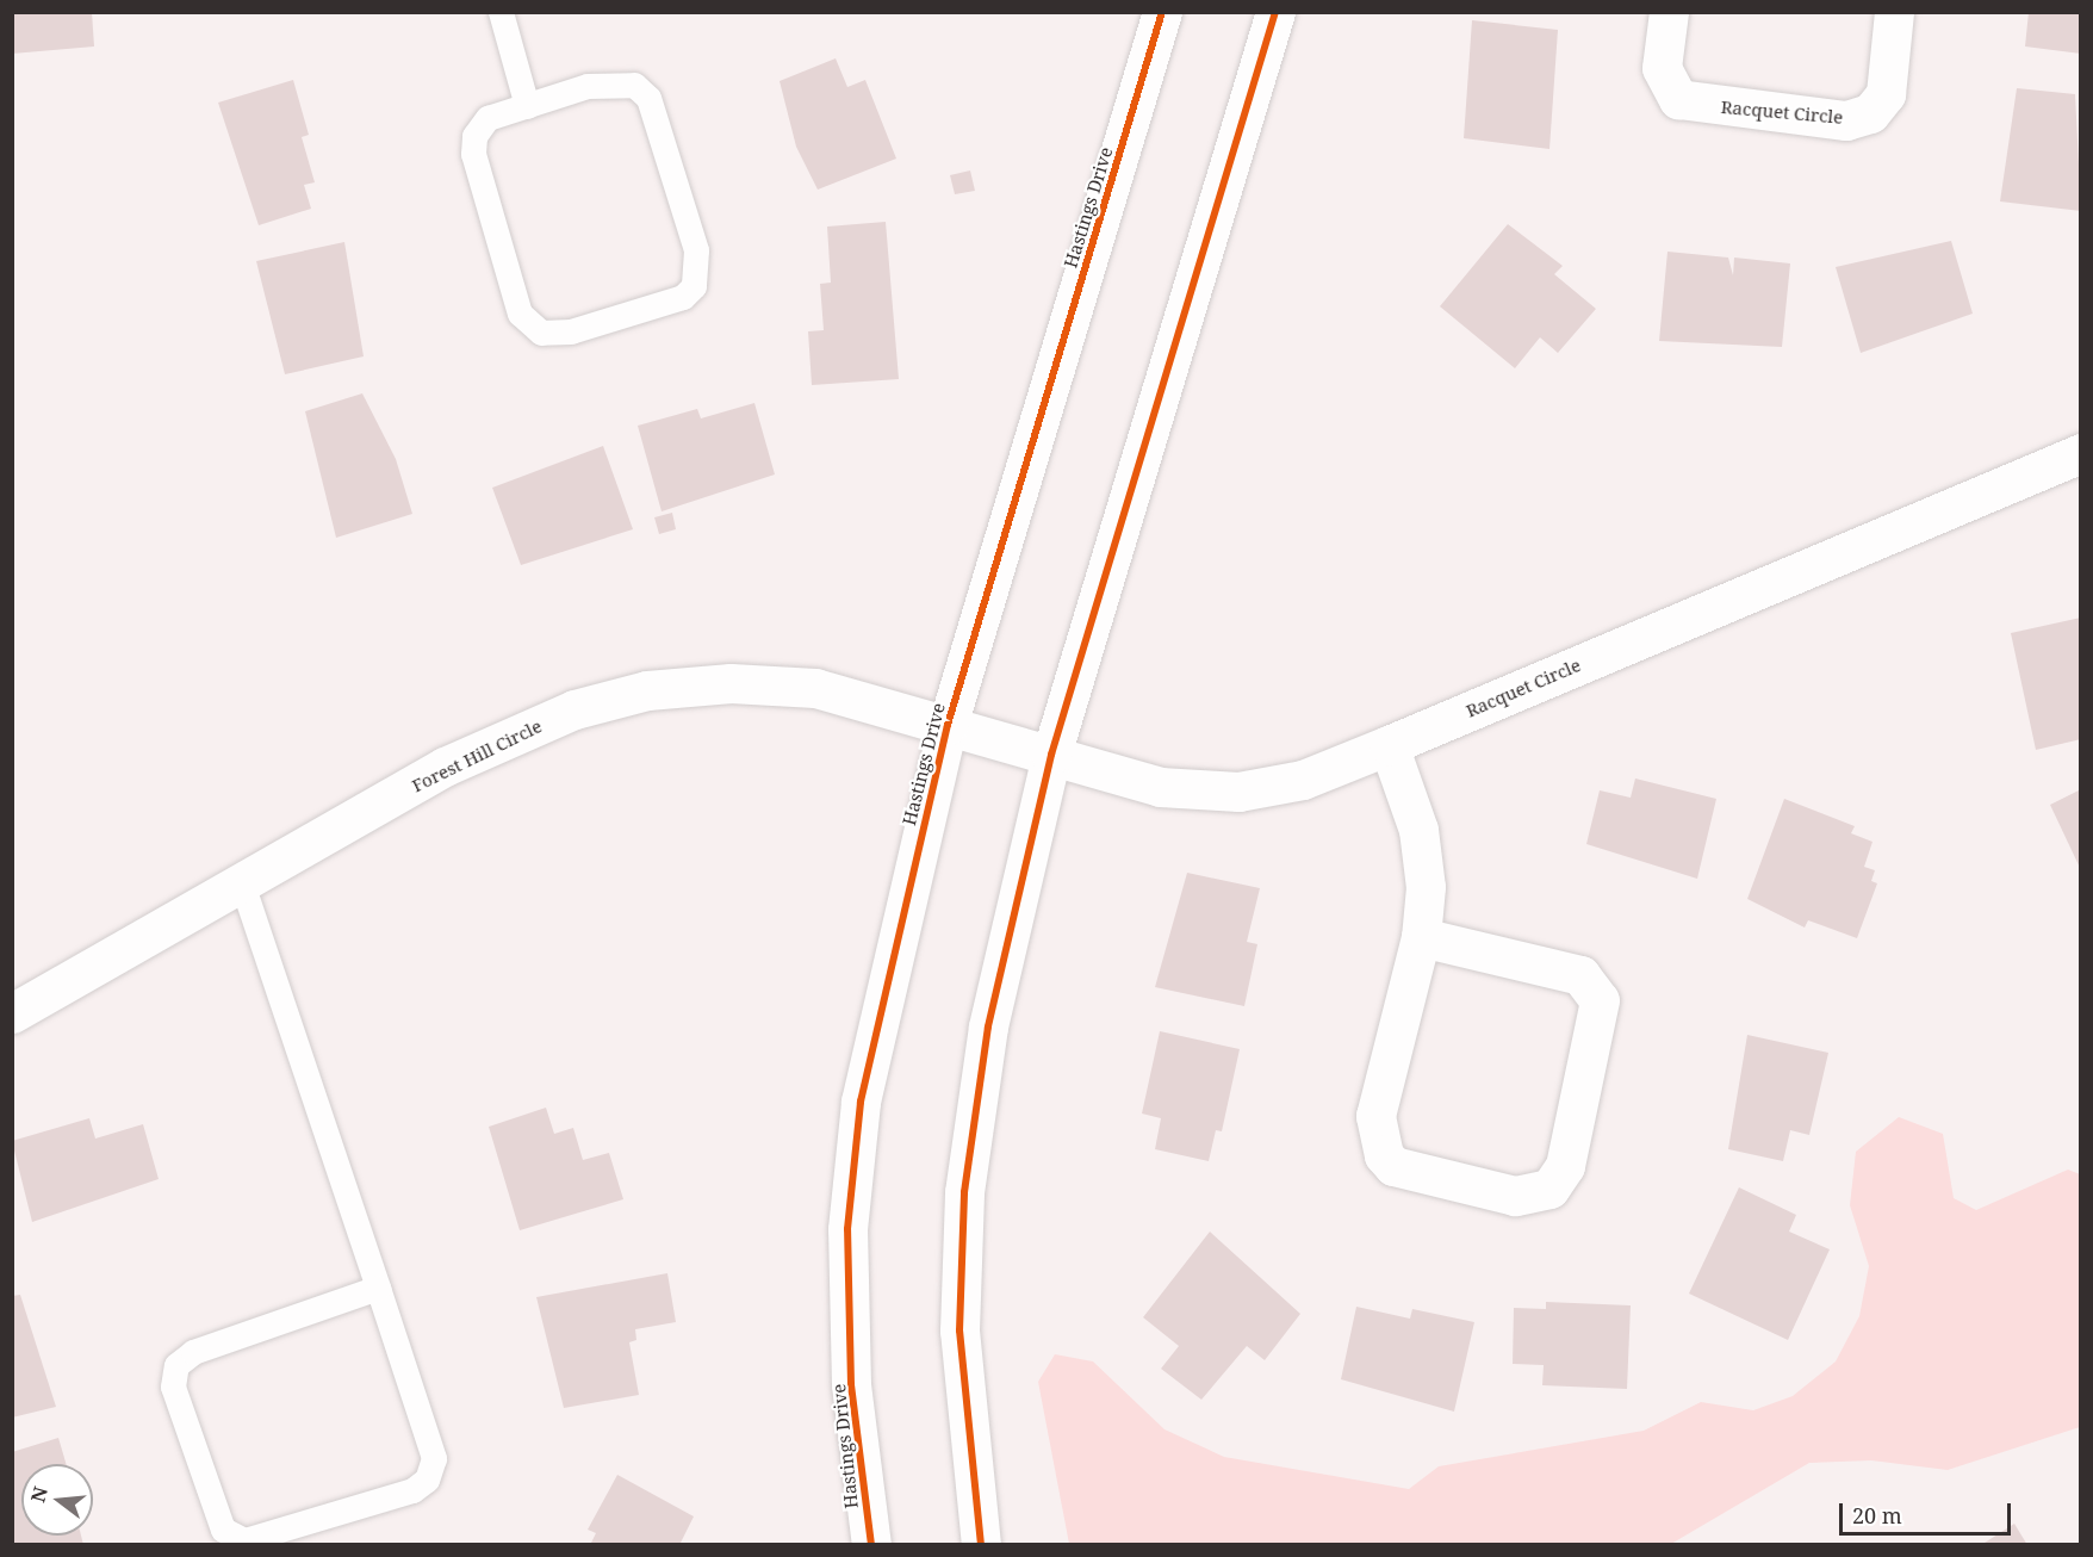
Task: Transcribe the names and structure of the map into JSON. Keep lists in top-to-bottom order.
{
  "streets": {
    "street": ["Racquet Circle", "Hastings Drive", "Forest Hill Circle"]
  },
  "crossings": [
    ["Racquet Circle", "Hastings Drive"],
    ["Racquet Circle", "Forest Hill Circle"],
    ["Hastings Drive", "Forest Hill Circle"]
  ],
  "scale_bar": "20 m",
  "north": "left"
}
